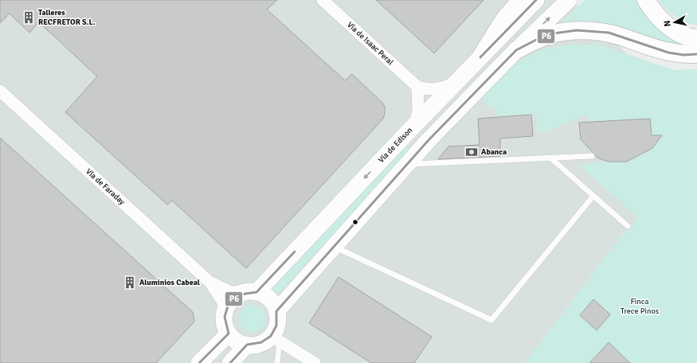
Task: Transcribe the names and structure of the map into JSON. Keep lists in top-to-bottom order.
{
  "streets": {
    "main road": ["Vía de Edison"],
    "street": ["Vía de Isaac Peral", "Vía de Faraday"]
  },
  "crossings": [
    ["Vía de Edison", "Vía de Faraday"]
  ],
  "parks": ["Finca Trece Pinos"],
  "places": {
    "building": ["Talleres RECFRETOR S.L.", "Aluminios Cabeal"],
    "bank": ["Abanca"]
  },
  "lines": ["transit line P6"],
  "north": "left"
}
